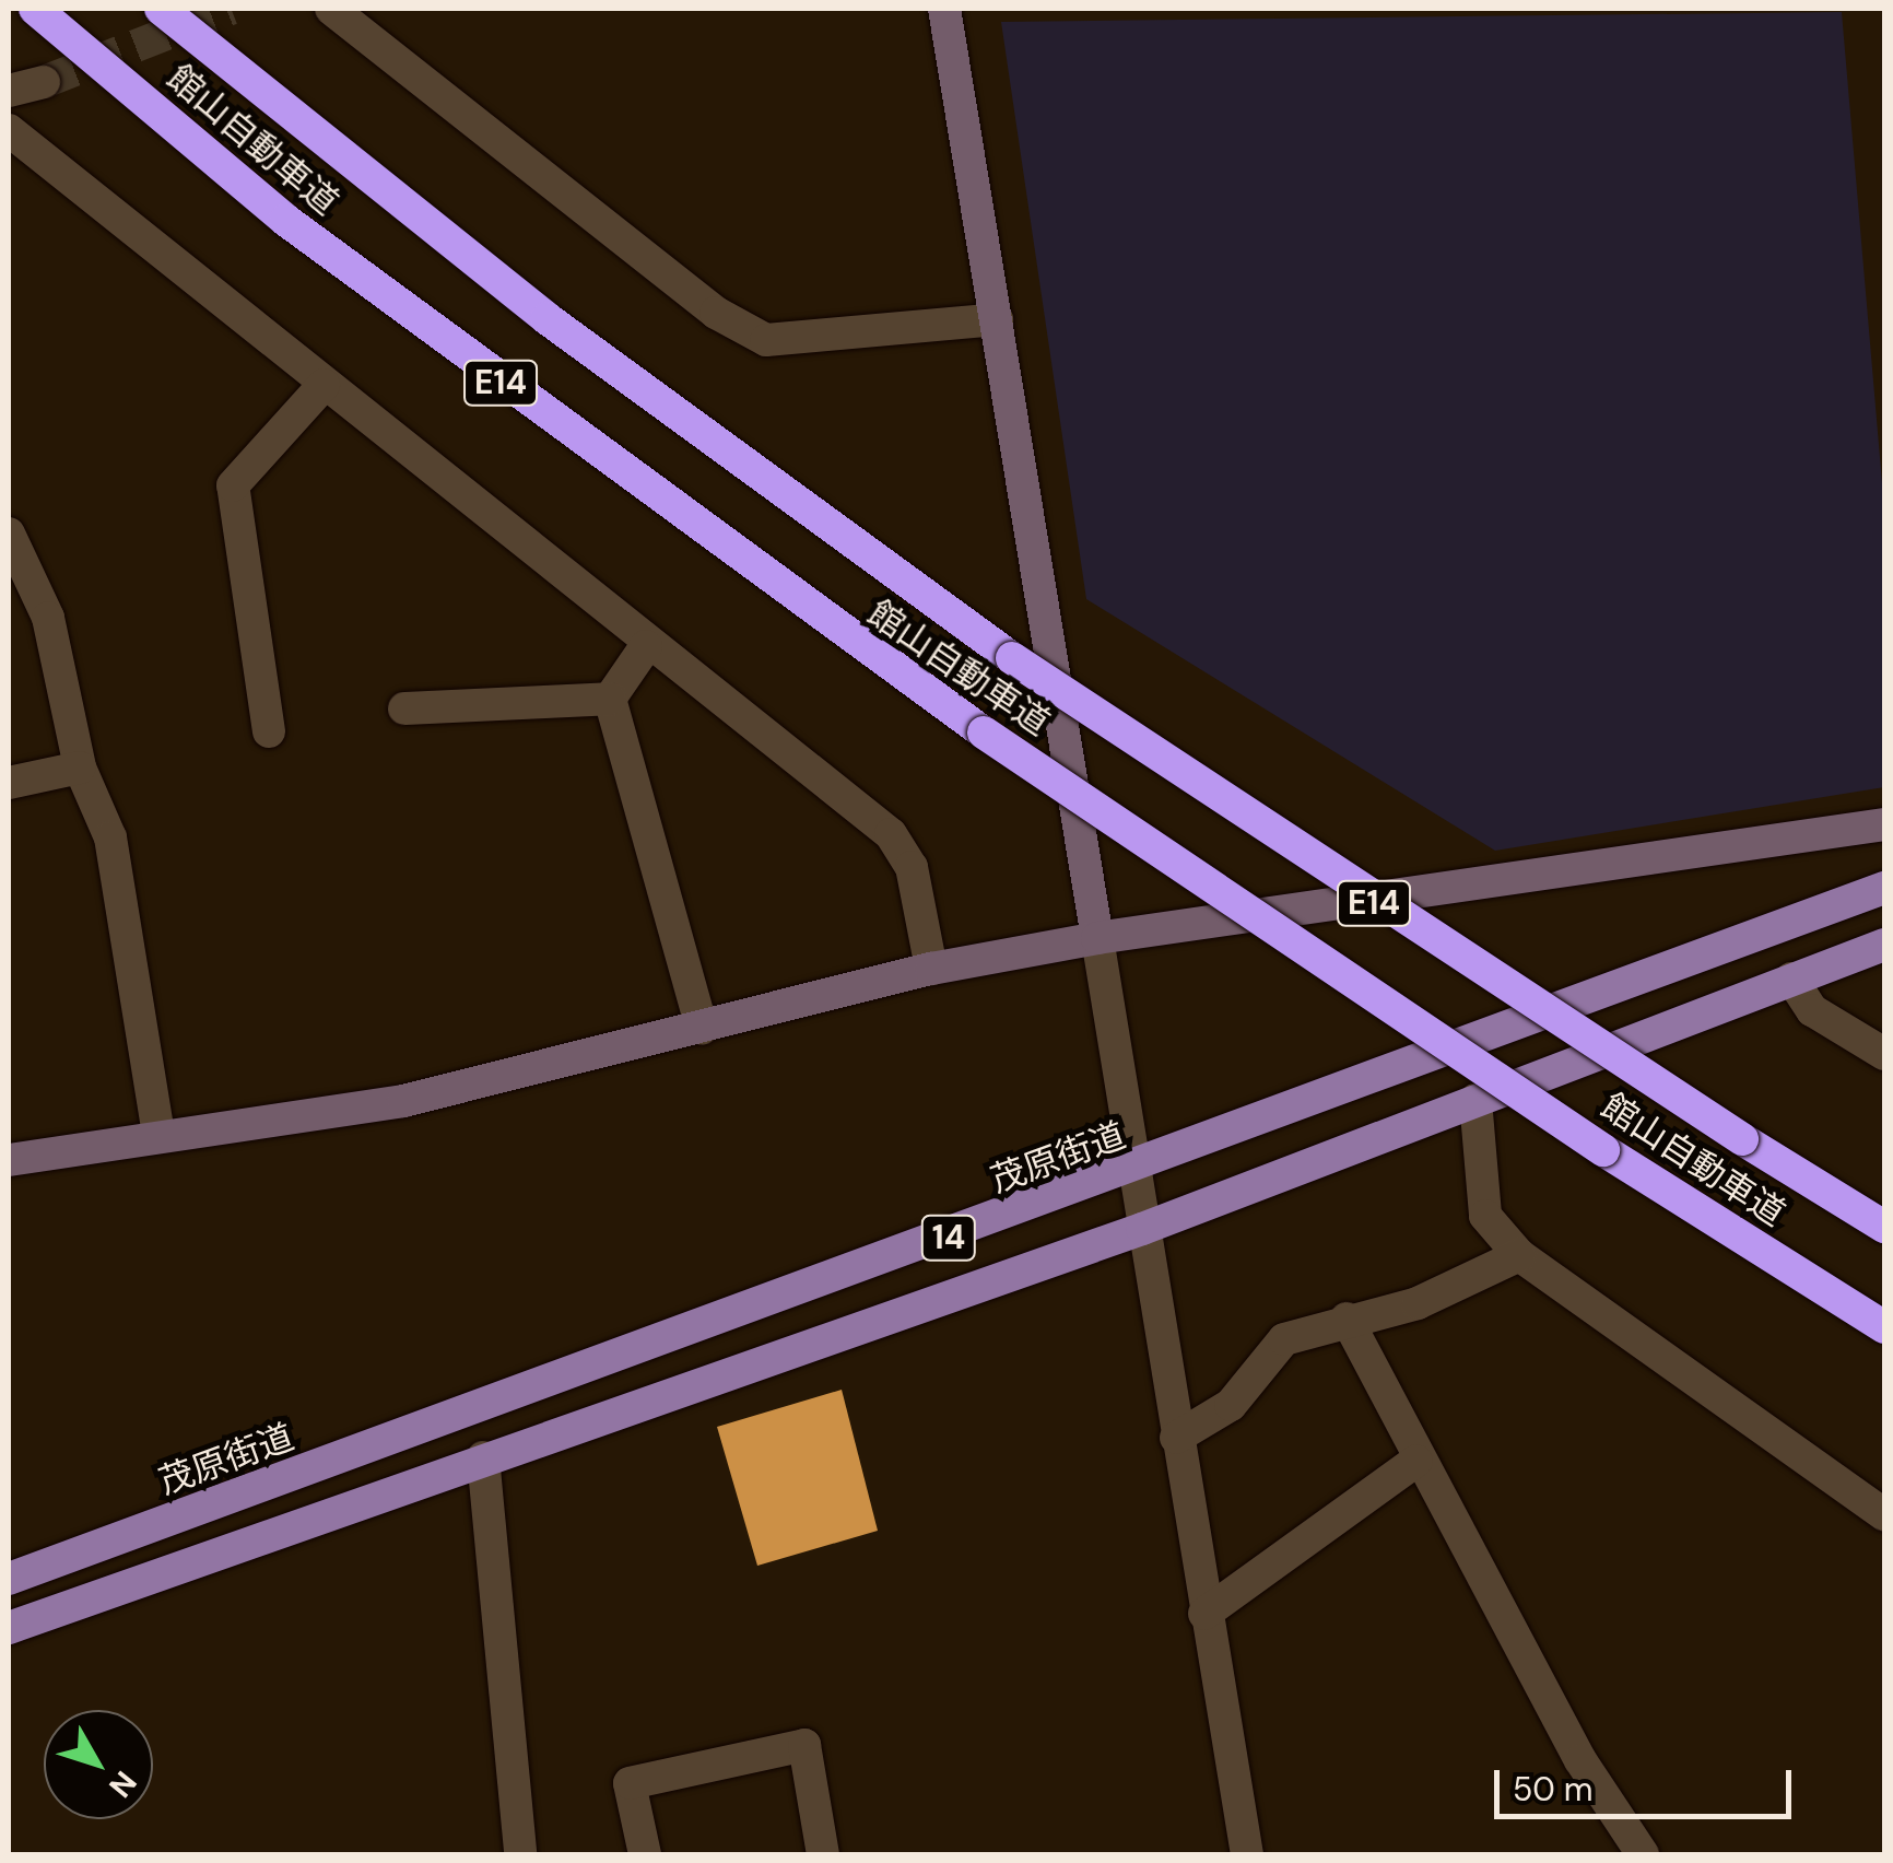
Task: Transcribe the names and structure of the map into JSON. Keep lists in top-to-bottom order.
{
  "streets": {
    "highway": ["館山自動車道", "E14"],
    "main road": ["茂原街道", "14"]
  },
  "scale_bar": "50 m",
  "north": "bottom right"
}
